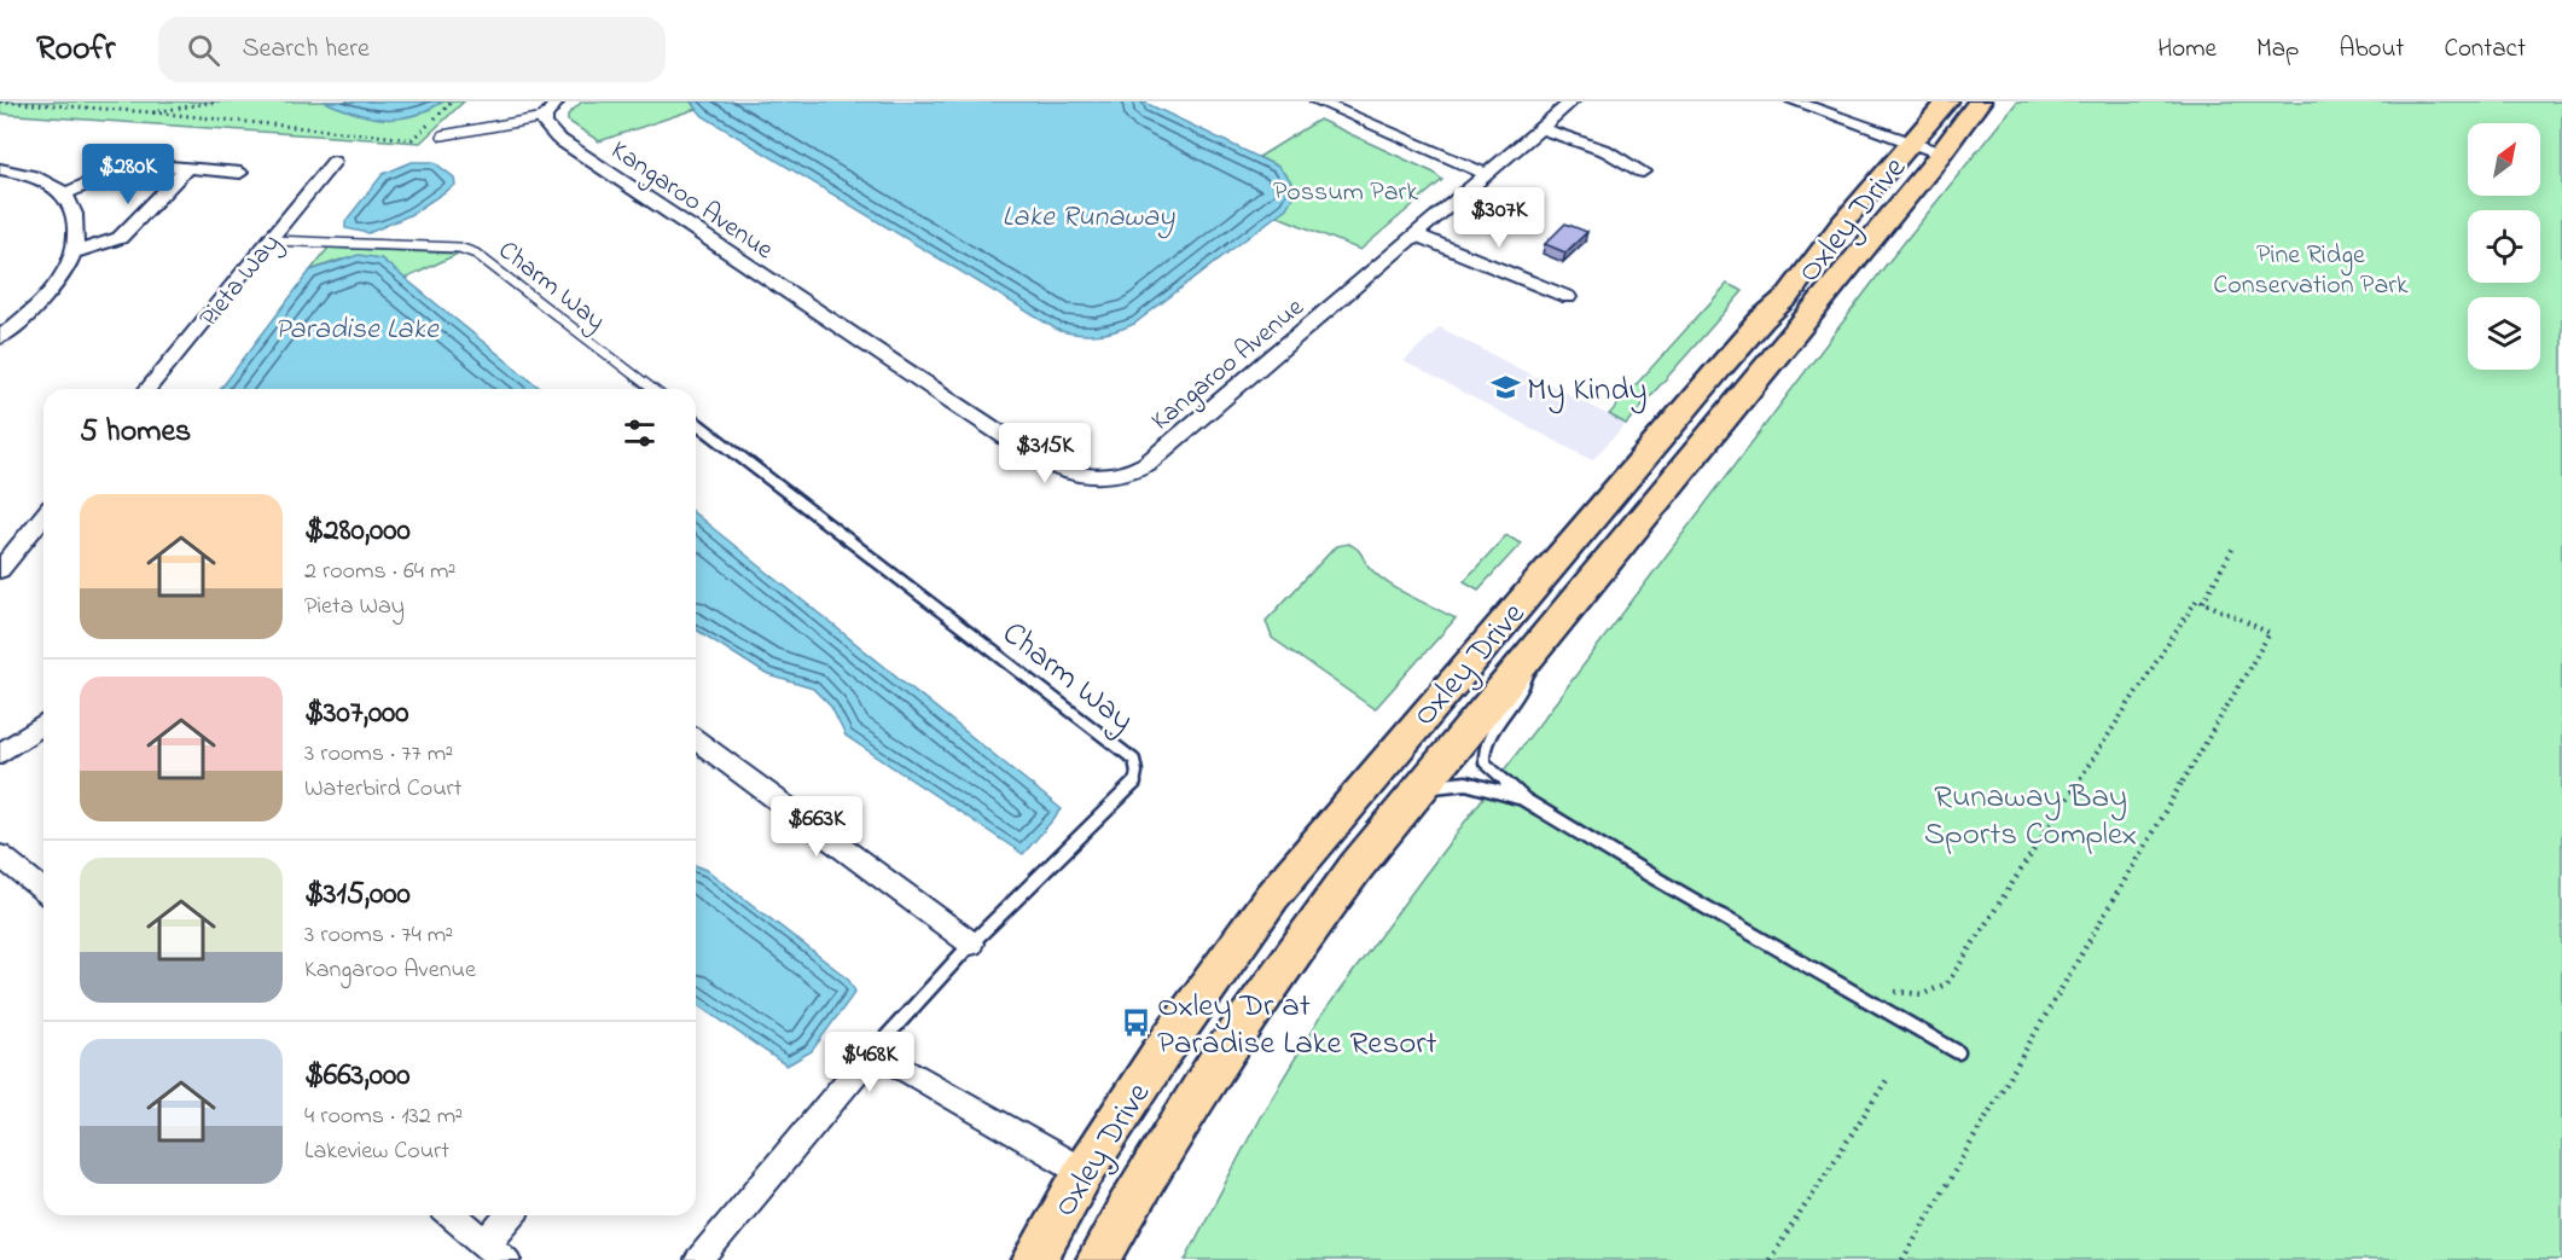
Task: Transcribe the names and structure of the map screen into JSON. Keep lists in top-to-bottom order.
{
  "streets": {
    "main road": ["Oxley Drive"],
    "street": ["Kangaroo Avenue", "Pieta Way"],
    "lane": ["Charm Way"]
  },
  "crossings": [
    ["Pieta Way", "Charm Way"]
  ],
  "water": ["Lake Runaway", "Paradise Lake"],
  "parks": ["Possum Park", "Pine Ridge Conservation Park", "Runaway Bay Sports Complex"],
  "places": {
    "school or university": ["My Kindy"],
    "bus stop": ["Oxley Dr at Paradise Lake Resort"]
  },
  "north": "top right",
  "page": {
    "header": "Roofr",
    "search": "Search here",
    "nav": [
      "Home",
      "Map",
      "About",
      "Contact"
    ],
    "price": [
      "$280K",
      "$307K",
      "$315K",
      "$663K",
      "$468K"
    ],
    "heading": "5 homes",
    "list": [
      {
        "name": "$280,000",
        "note": "2 rooms · 64 m² · Pieta Way"
      },
      {
        "name": "$307,000",
        "note": "3 rooms · 77 m² · Waterbird Court"
      },
      {
        "name": "$315,000",
        "note": "3 rooms · 74 m² · Kangaroo Avenue"
      },
      {
        "name": "$663,000",
        "note": "4 rooms · 132 m² · Lakeview Court"
      }
    ]
  }
}
